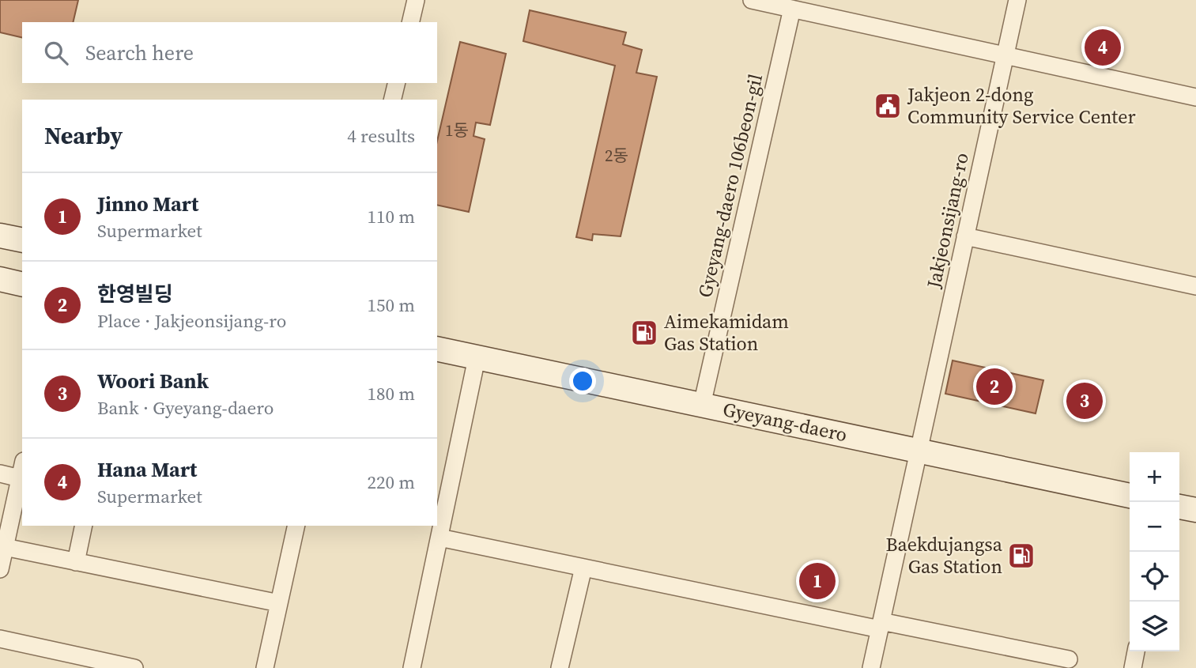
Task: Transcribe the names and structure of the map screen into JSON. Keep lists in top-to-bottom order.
{
  "streets": {
    "main road": ["Gyeyang-daero"],
    "street": ["Gyeyang-daero 106beon-gil", "Jakjeonsijang-ro"]
  },
  "crossings": [
    ["Gyeyang-daero 106beon-gil", "Gyeyang-daero"],
    ["Jakjeonsijang-ro", "Gyeyang-daero"]
  ],
  "places": {
    "public building": ["Jakjeon 2-dong Community Service Center"],
    "fuel station": ["Aimekamidam Gas Station", "Baekdujangsa Gas Station"]
  },
  "house_numbers": ["1동", "2동"],
  "page": {
    "search": "Search here",
    "pins": [
      "4",
      "2",
      "3",
      "1"
    ],
    "heading": ["Nearby", "4 results"],
    "list": [
      {
        "mark": "1",
        "name": "Jinno Mart",
        "note": "Supermarket",
        "value": "110 m"
      },
      {
        "mark": "2",
        "name": "한영빌딩",
        "note": "Place · Jakjeonsijang-ro",
        "value": "150 m"
      },
      {
        "mark": "3",
        "name": "Woori Bank",
        "note": "Bank · Gyeyang-daero",
        "value": "180 m"
      },
      {
        "mark": "4",
        "name": "Hana Mart",
        "note": "Supermarket",
        "value": "220 m"
      }
    ],
    "map_buttons": ["+", "−"]
  }
}
